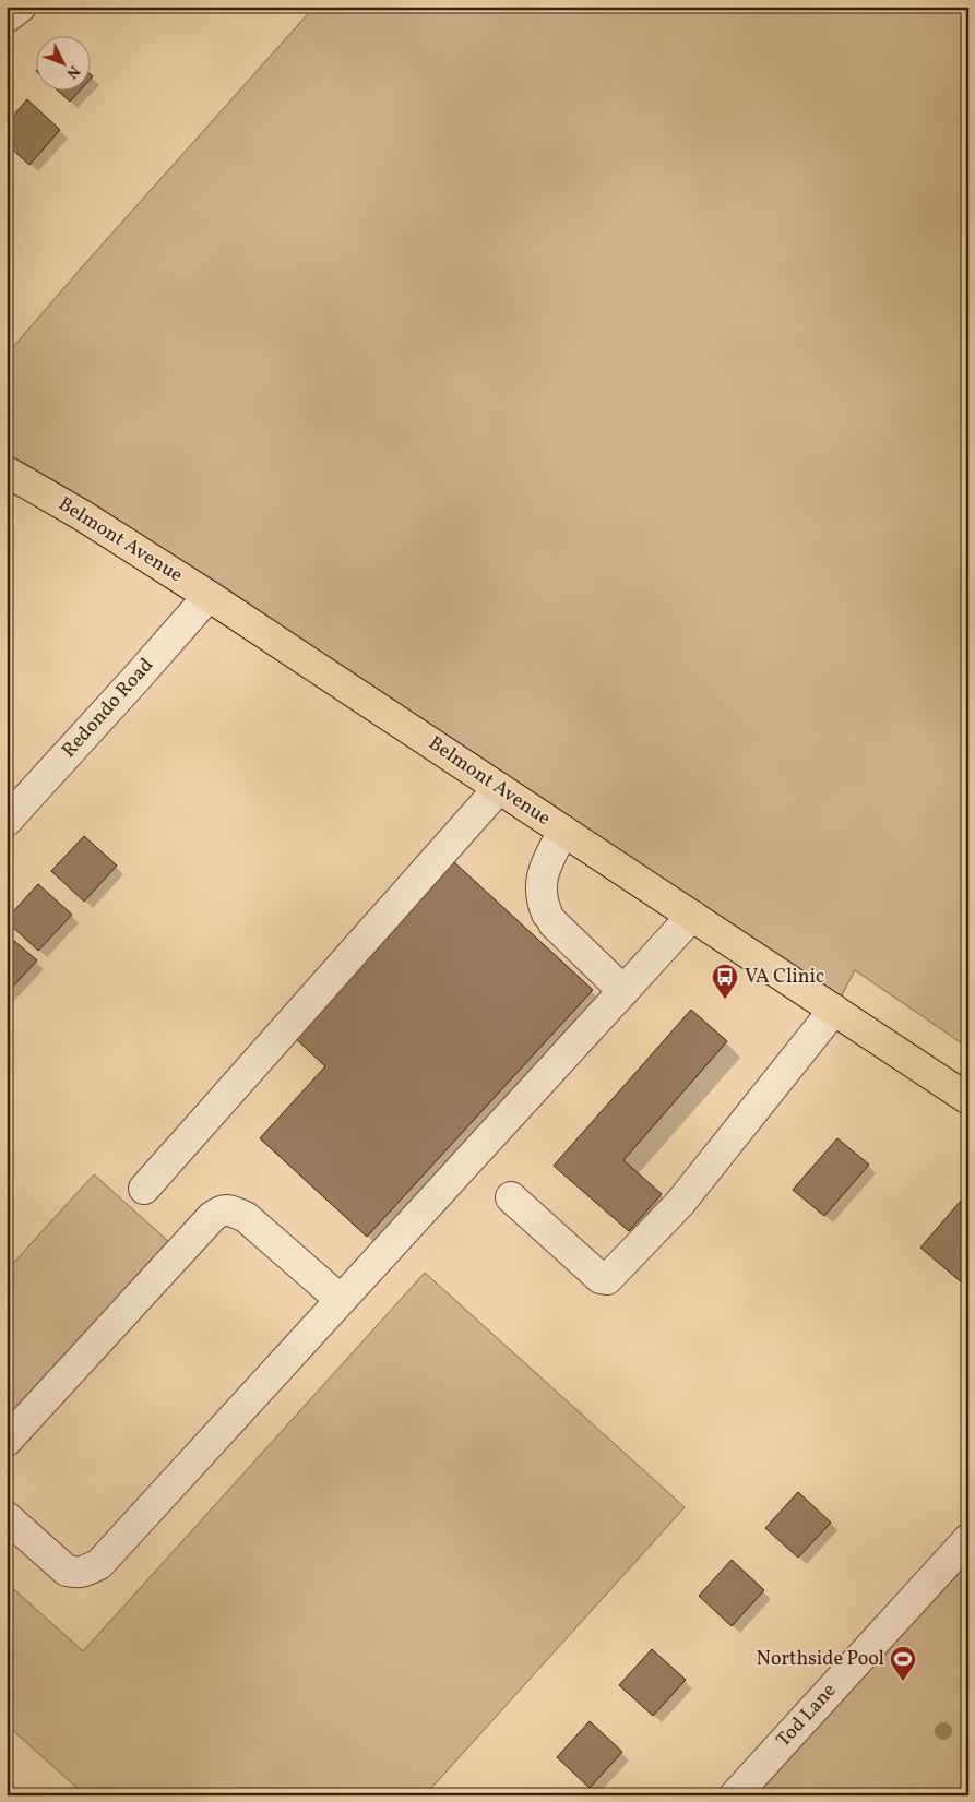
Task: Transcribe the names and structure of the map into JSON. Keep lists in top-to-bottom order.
{
  "streets": {
    "main road": ["Belmont Avenue"],
    "street": ["Redondo Road", "Tod Lane"]
  },
  "crossings": [
    ["Belmont Avenue", "Redondo Road"]
  ],
  "places": {
    "bus stop": ["VA Clinic"],
    "sports": ["Northside Pool"]
  },
  "north": "bottom right"
}
